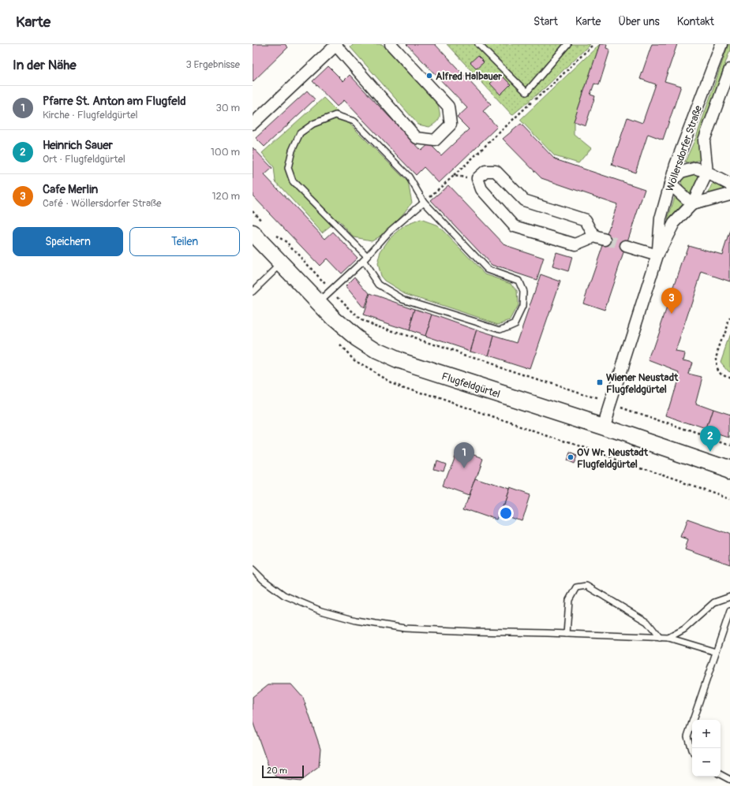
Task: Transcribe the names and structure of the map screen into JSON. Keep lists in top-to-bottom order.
{
  "streets": {
    "street": ["Wöllersdorfer Straße", "Flugfeldgürtel"]
  },
  "crossings": [
    ["Wöllersdorfer Straße", "Flugfeldgürtel"]
  ],
  "places": {
    "other": ["Alfred Halbauer", "OV Wr. Neustadt Flugfeldgürtel"],
    "transit": ["Wiener Neustadt Flugfeldgürtel"]
  },
  "scale_bar": "20 m",
  "page": {
    "header": "Karte",
    "nav": [
      "Start",
      "Karte",
      "Über uns",
      "Kontakt"
    ],
    "heading": ["In der Nähe", "3 Ergebnisse"],
    "list": [
      {
        "mark": "1",
        "name": "Pfarre St. Anton am Flugfeld",
        "note": "Kirche · Flugfeldgürtel",
        "value": "30 m"
      },
      {
        "mark": "2",
        "name": "Heinrich Sauer",
        "note": "Ort · Flugfeldgürtel",
        "value": "100 m"
      },
      {
        "mark": "3",
        "name": "Cafe Merlin",
        "note": "Café · Wöllersdorfer Straße",
        "value": "120 m"
      }
    ],
    "buttons": ["Speichern", "Teilen"],
    "pins": ["3", "2", "1"],
    "map_buttons": ["+", "−"],
    "scale": "20 m"
  }
}
